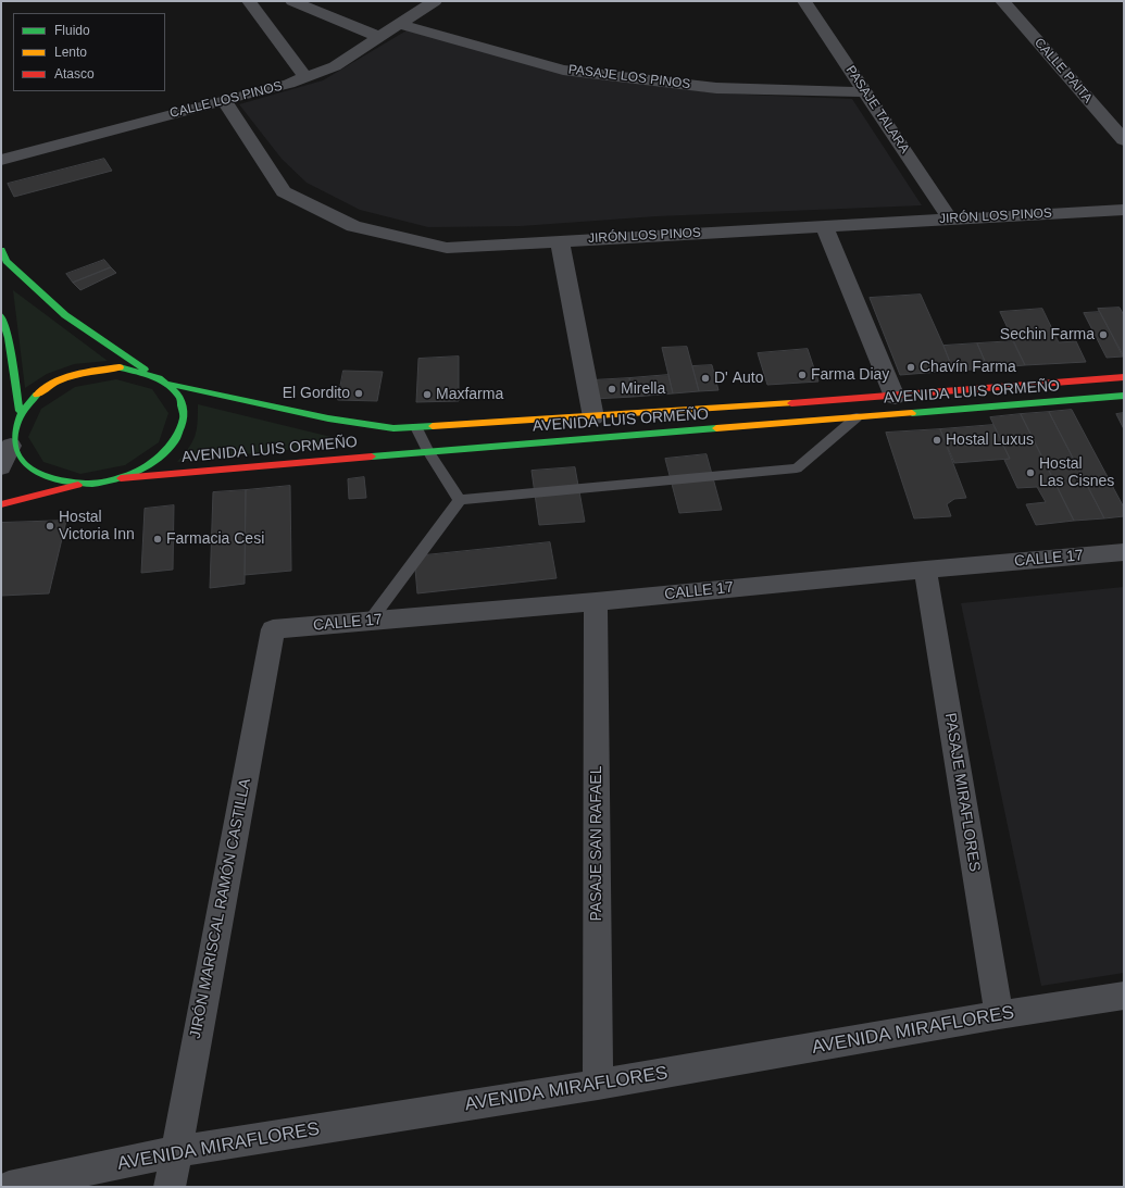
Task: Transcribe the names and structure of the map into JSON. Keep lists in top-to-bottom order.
{
  "streets": {
    "main road": ["AVENIDA LUIS ORMEÑO"],
    "street": [
      "CALLE PAITA",
      "PASAJE LOS PINOS",
      "CALLE LOS PINOS",
      "PASAJE TALARA",
      "JIRÓN LOS PINOS",
      "CALLE 17",
      "PASAJE MIRAFLORES",
      "PASAJE SAN RAFAEL",
      "JIRÓN MARISCAL RAMÓN CASTILLA",
      "AVENIDA MIRAFLORES"
    ]
  },
  "crossings": [
    ["PASAJE LOS PINOS", "CALLE LOS PINOS"],
    ["PASAJE LOS PINOS", "PASAJE TALARA"],
    ["CALLE LOS PINOS", "JIRÓN LOS PINOS"],
    ["PASAJE TALARA", "JIRÓN LOS PINOS"],
    ["CALLE 17", "PASAJE MIRAFLORES"],
    ["CALLE 17", "PASAJE SAN RAFAEL"],
    ["CALLE 17", "JIRÓN MARISCAL RAMÓN CASTILLA"],
    ["PASAJE MIRAFLORES", "AVENIDA MIRAFLORES"],
    ["PASAJE SAN RAFAEL", "AVENIDA MIRAFLORES"],
    ["JIRÓN MARISCAL RAMÓN CASTILLA", "AVENIDA MIRAFLORES"]
  ],
  "places": [
    "Sechin Farma",
    "Chavín Farma",
    "Farma Diay",
    "D' Auto",
    "Mirella",
    "El Gordito",
    "Maxfarma",
    "Hostal Luxus",
    "Hostal Las Cisnes",
    "Hostal Victoria Inn",
    "Farmacia Cesi"
  ],
  "legend": ["Fluido", "Lento", "Atasco"]
}
